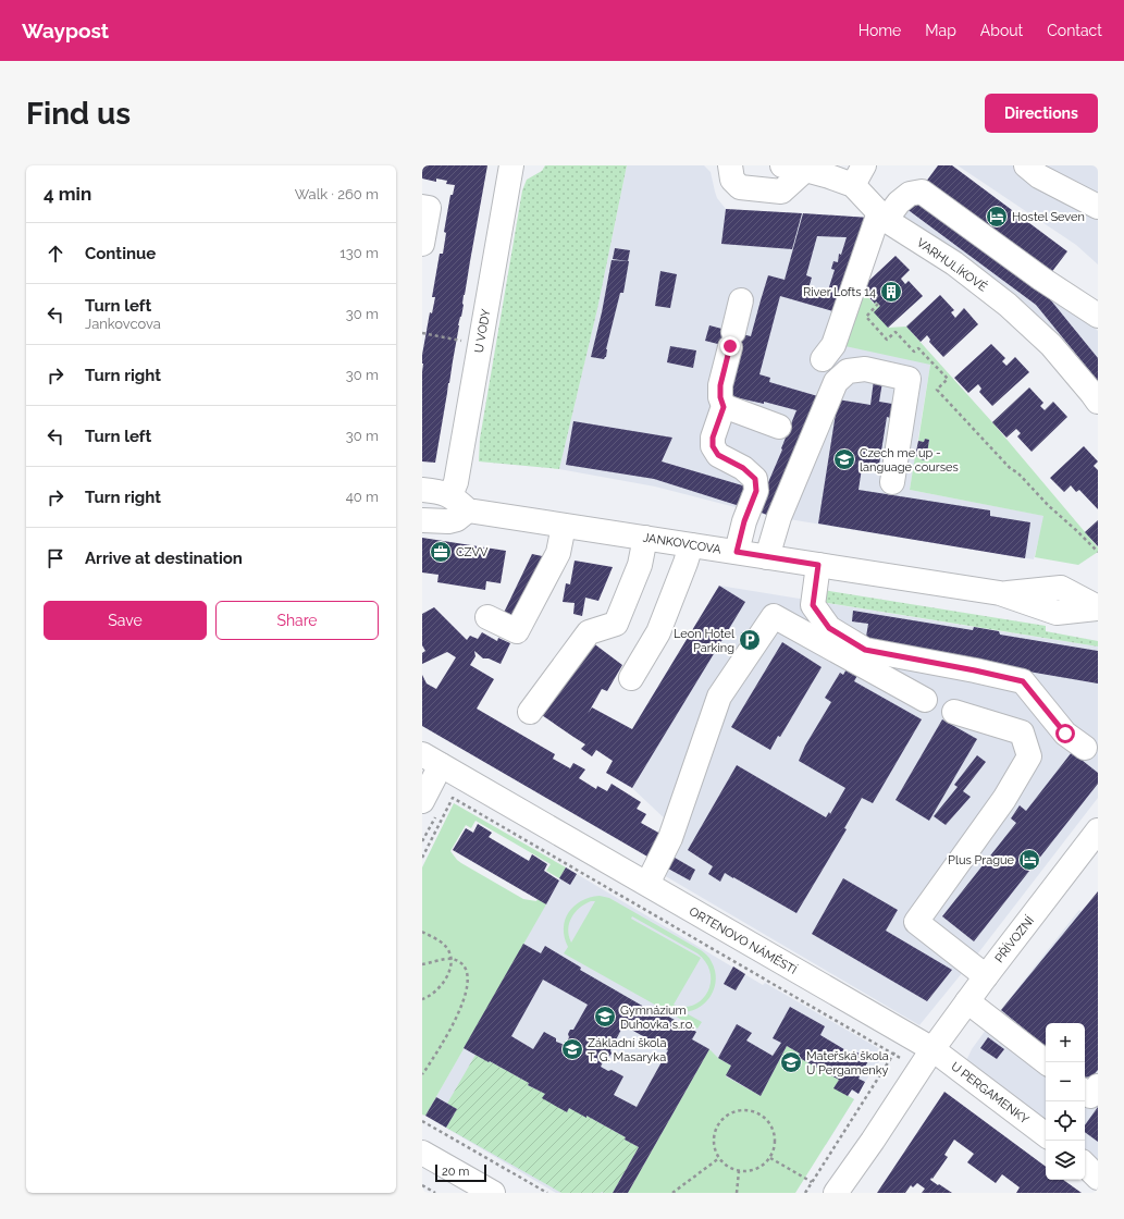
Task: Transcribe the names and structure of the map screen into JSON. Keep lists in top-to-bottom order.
{
  "streets": {
    "street": [
      "VARHULÍKOVÉ",
      "U VODY",
      "JANKOVCOVA",
      "PŘÍVOZNÍ",
      "ORTENOVO NÁMĚSTÍ",
      "U PERGAMENKY"
    ]
  },
  "crossings": [
    ["PŘÍVOZNÍ", "ORTENOVO NÁMĚSTÍ"],
    ["PŘÍVOZNÍ", "U PERGAMENKY"],
    ["ORTENOVO NÁMĚSTÍ", "U PERGAMENKY"]
  ],
  "places": {
    "hotel": ["Hostel Seven", "Plus Prague"],
    "building": ["River Lofts 14"],
    "school or university": [
      "Czech me up - language courses",
      "Gymnázium Duhovka s.r.o.",
      "Základní škola T. G. Masaryka",
      "Mateřská škola U Pergamenky"
    ],
    "office": ["CZVV"],
    "parking": ["Leon Hotel Parking"]
  },
  "scale_bar": "20 m",
  "page": {
    "header": "Waypost",
    "nav": [
      "Home",
      "Map",
      "About",
      "Contact"
    ],
    "buttons": [
      "Directions",
      ["Save", "Share"]
    ],
    "title": "Find us",
    "heading": ["4 min", "Walk · 260 m"],
    "list": [
      ["Continue", "130 m"],
      ["Turn left", "Jankovcova", "30 m"],
      ["Turn right", "30 m"],
      ["Turn left", "30 m"],
      ["Turn right", "40 m"],
      "Arrive at destination"
    ],
    "map_buttons": ["+", "−"],
    "scale": "20 m"
  }
}
